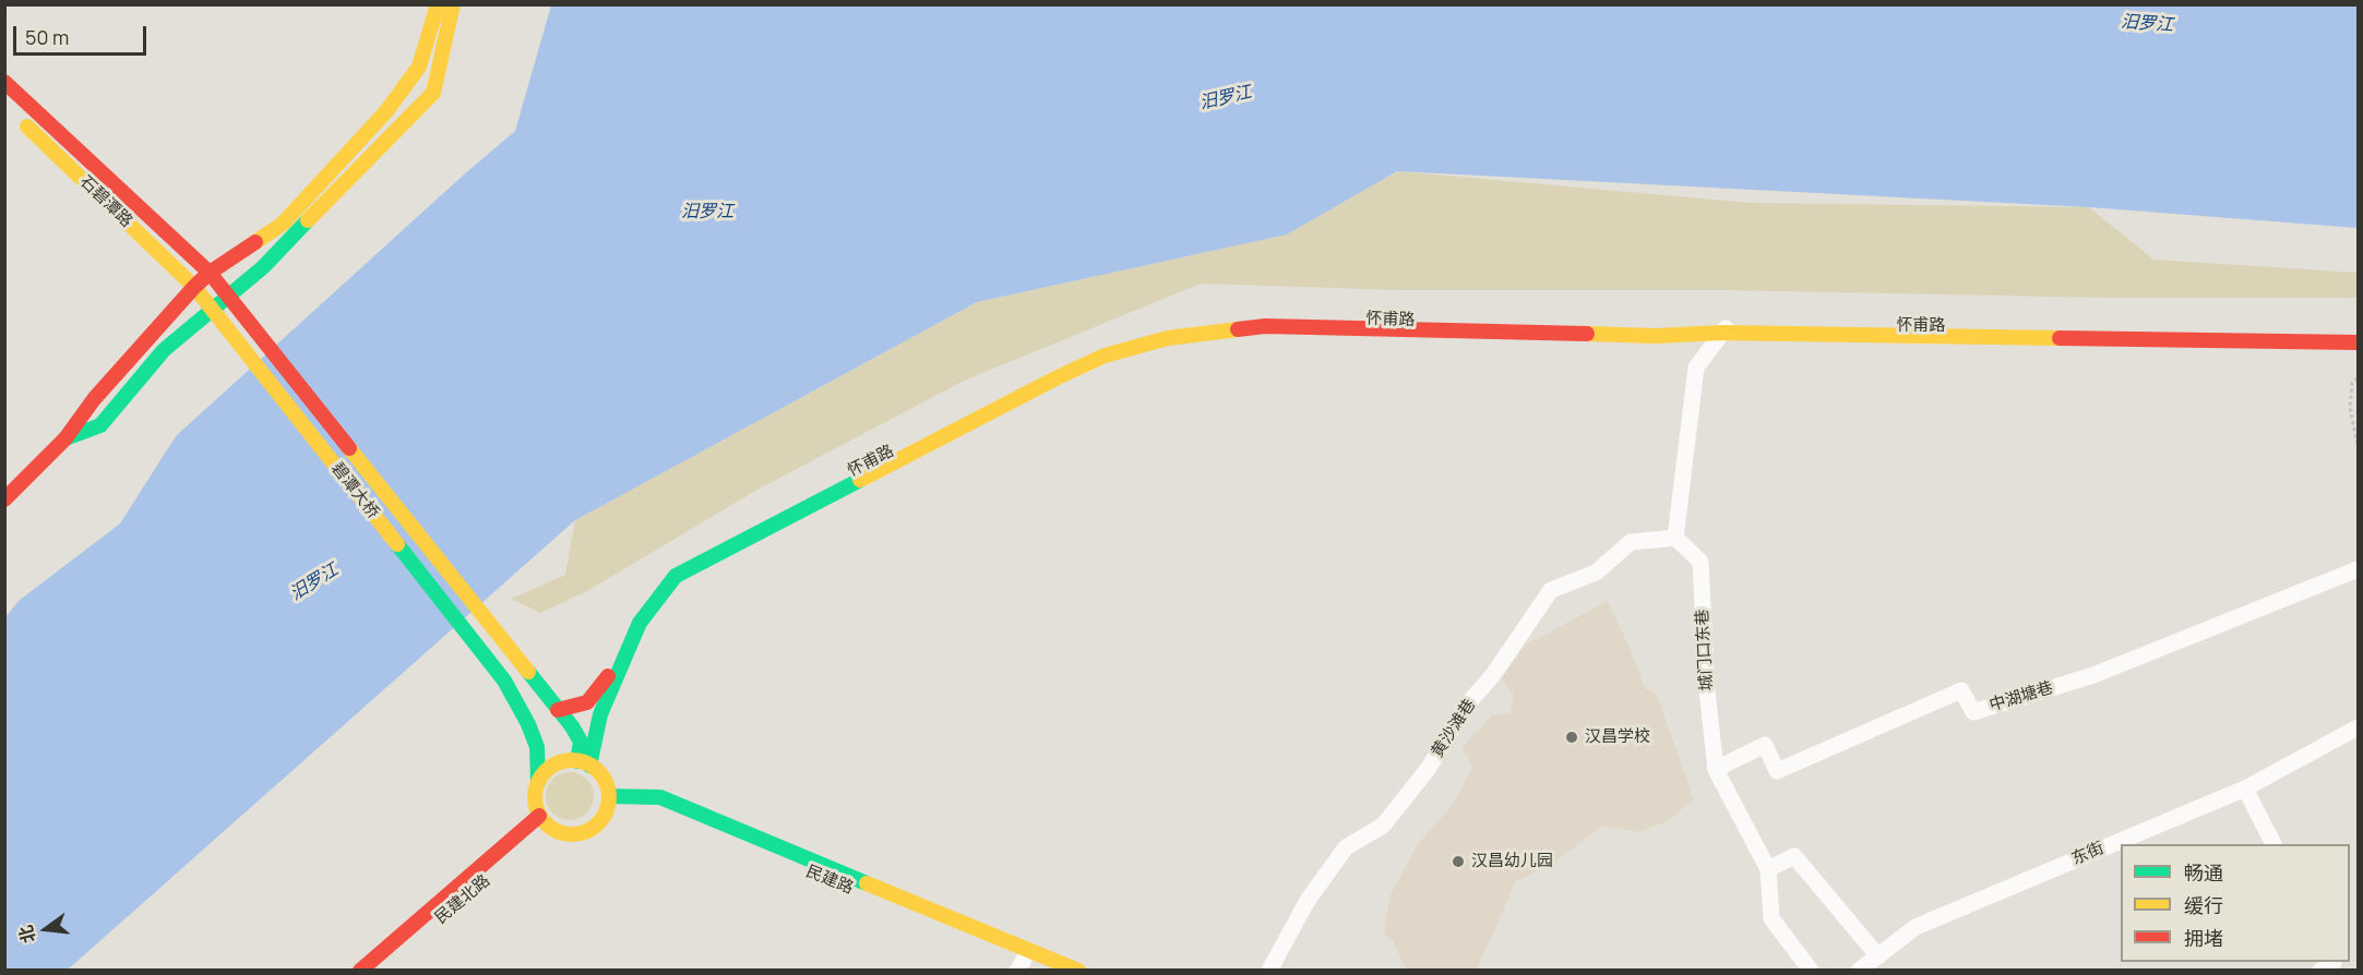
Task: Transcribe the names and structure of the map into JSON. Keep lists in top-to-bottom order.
{
  "streets": {
    "main road": [
      "石碧潭路",
      "怀甫路",
      "碧潭大桥",
      "民建路",
      "民建北路"
    ],
    "street": [
      "城门口东巷",
      "中湖塘巷",
      "黄沙滩巷",
      "东街"
    ]
  },
  "crossings": [
    ["石碧潭路", "碧潭大桥"],
    ["碧潭大桥", "民建路"],
    ["碧潭大桥", "民建北路"],
    ["城门口东巷", "中湖塘巷"],
    ["城门口东巷", "黄沙滩巷"],
    ["民建路", "民建北路"]
  ],
  "water": ["汨罗江"],
  "places": ["汉昌学校", "汉昌幼儿园"],
  "legend": ["畅通", "缓行", "拥堵"],
  "scale_bar": "50 m",
  "north": "left"
}
